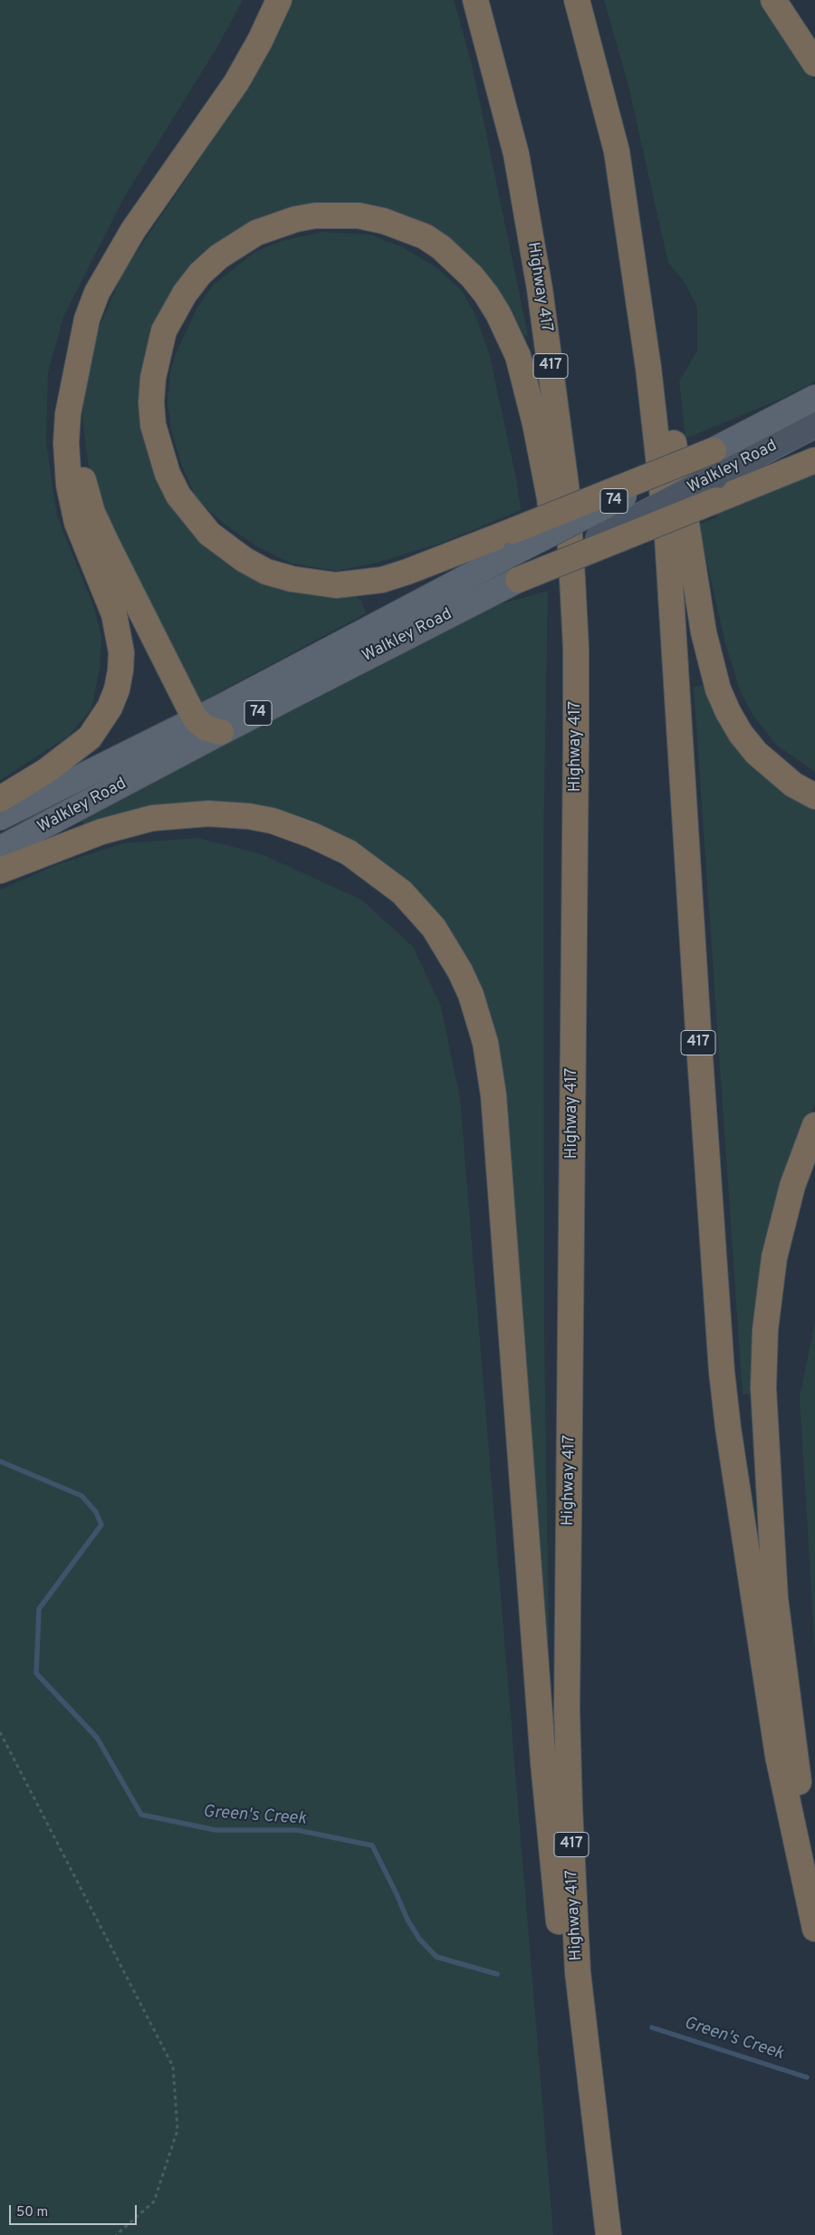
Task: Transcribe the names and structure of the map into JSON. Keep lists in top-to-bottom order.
{
  "streets": {
    "highway": ["Highway 417", "417"],
    "main road": ["Walkley Road", "74"]
  },
  "water": ["Green's Creek"],
  "scale_bar": "50 m"
}
